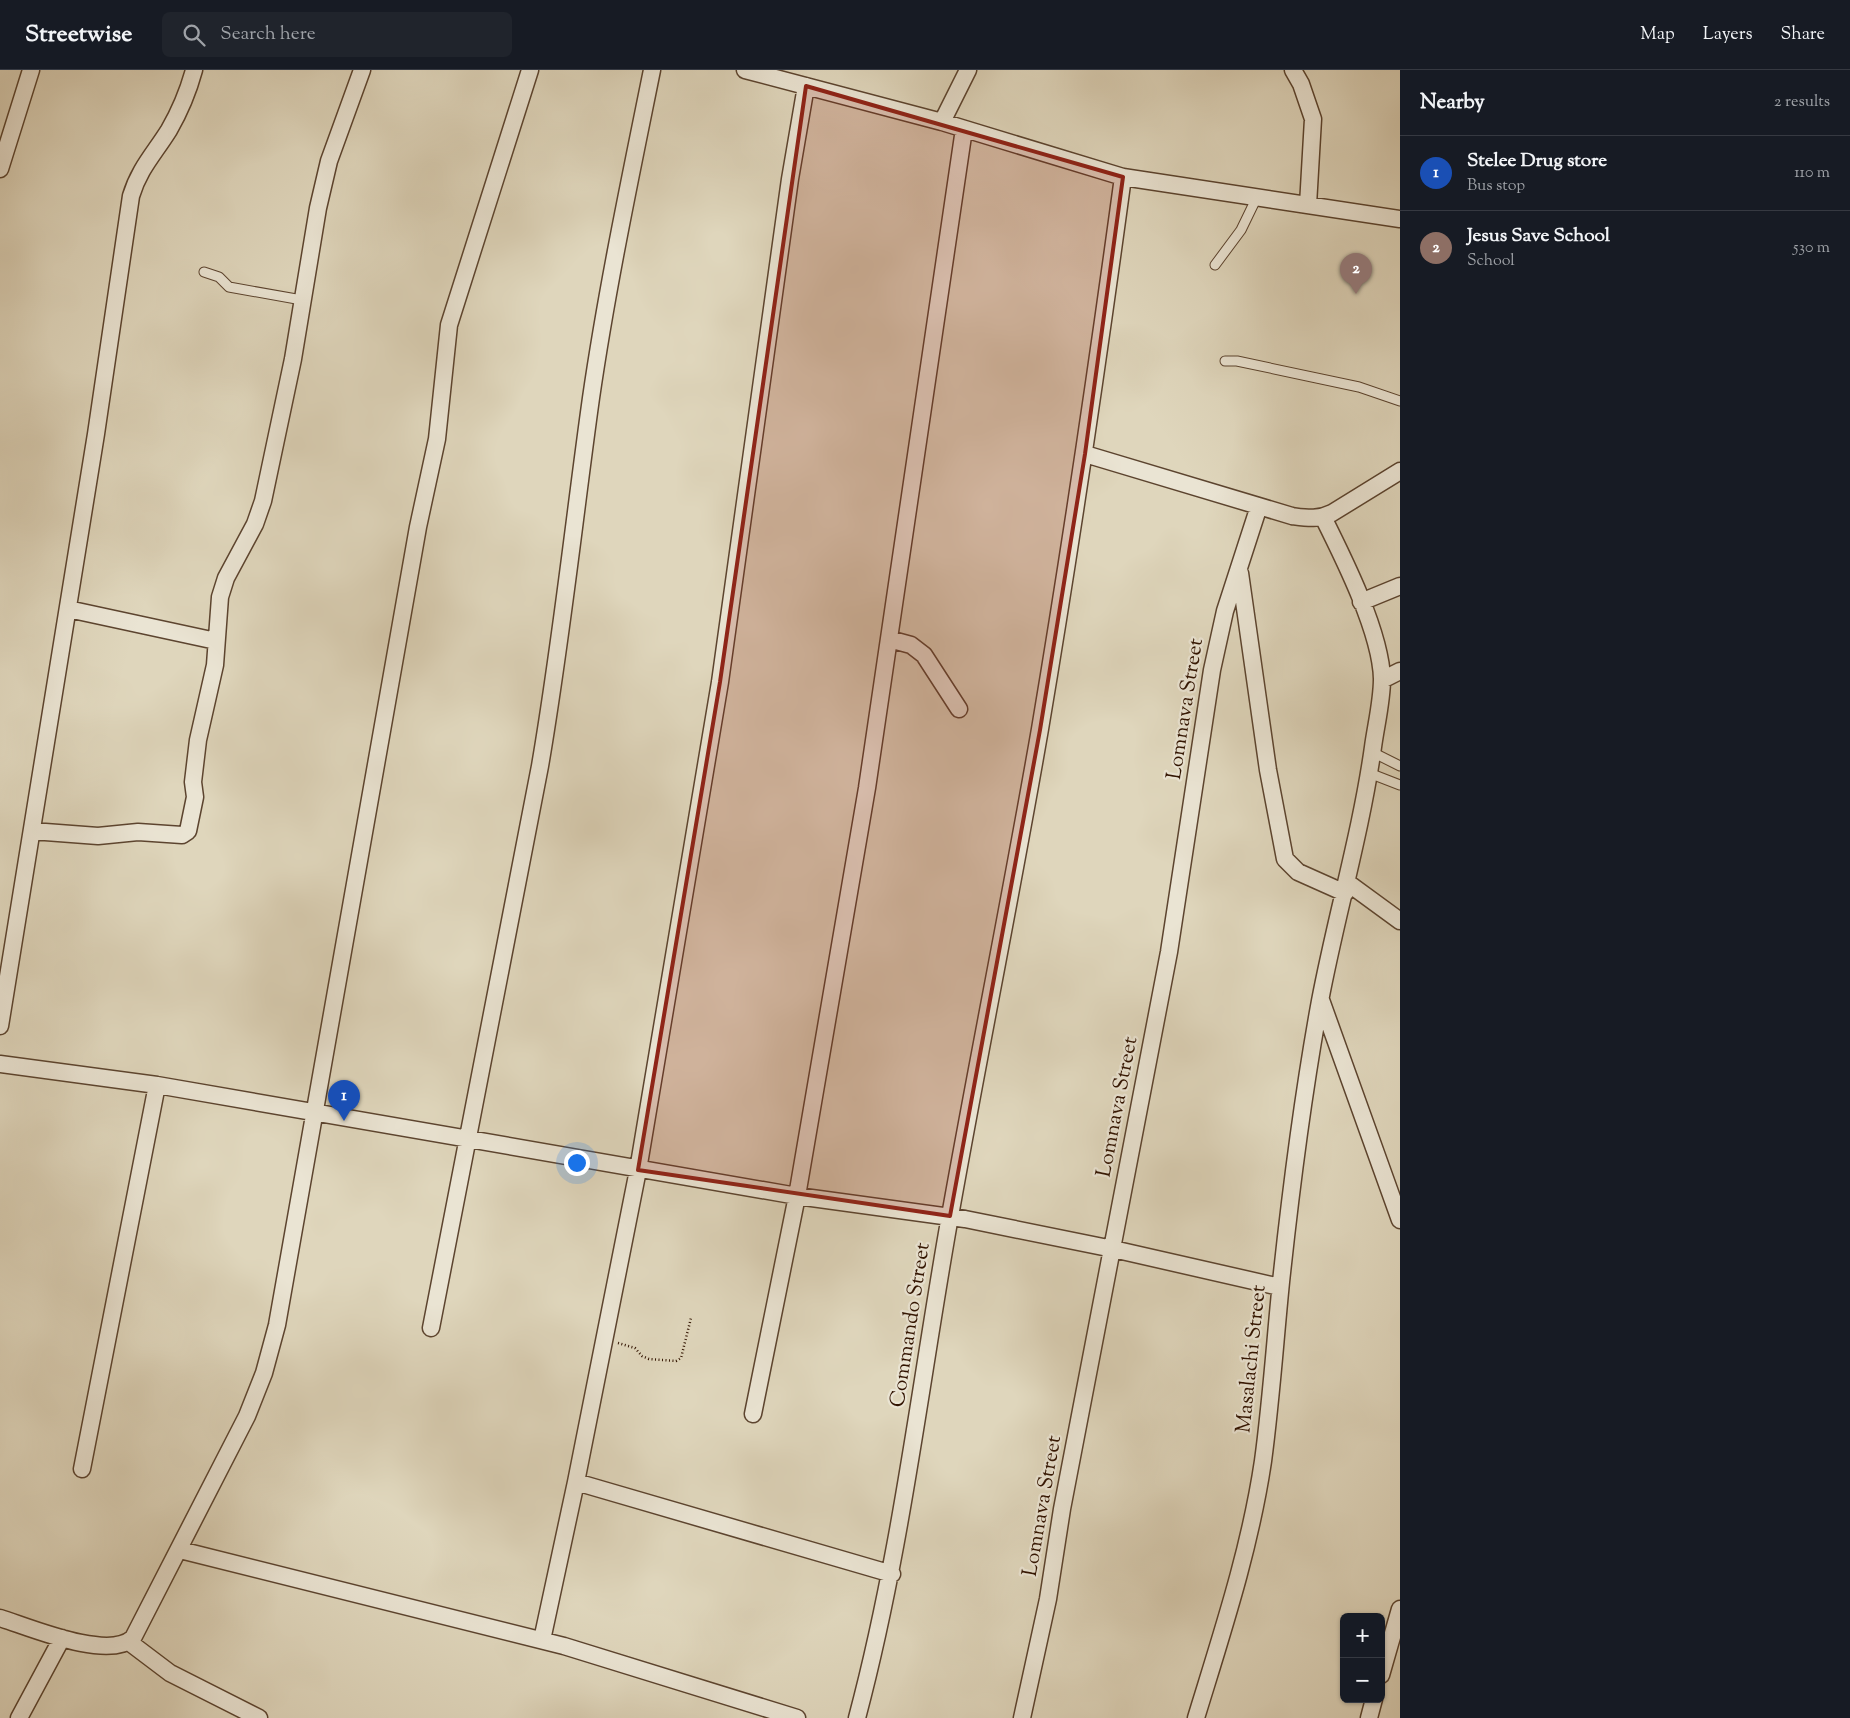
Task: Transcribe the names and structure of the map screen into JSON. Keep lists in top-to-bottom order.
{
  "streets": {
    "street": ["Lomnava Street", "Commando Street", "Masalachi Street"]
  },
  "page": {
    "header": "Streetwise",
    "search": "Search here",
    "nav": ["Map", "Layers", "Share"],
    "heading": ["Nearby", "2 results"],
    "list": [
      {
        "mark": "1",
        "name": "Stelee Drug store",
        "note": "Bus stop",
        "value": "110 m"
      },
      {
        "mark": "2",
        "name": "Jesus Save School",
        "note": "School",
        "value": "530 m"
      }
    ],
    "pins": ["2", "1"],
    "map_buttons": ["+", "−"]
  }
}
